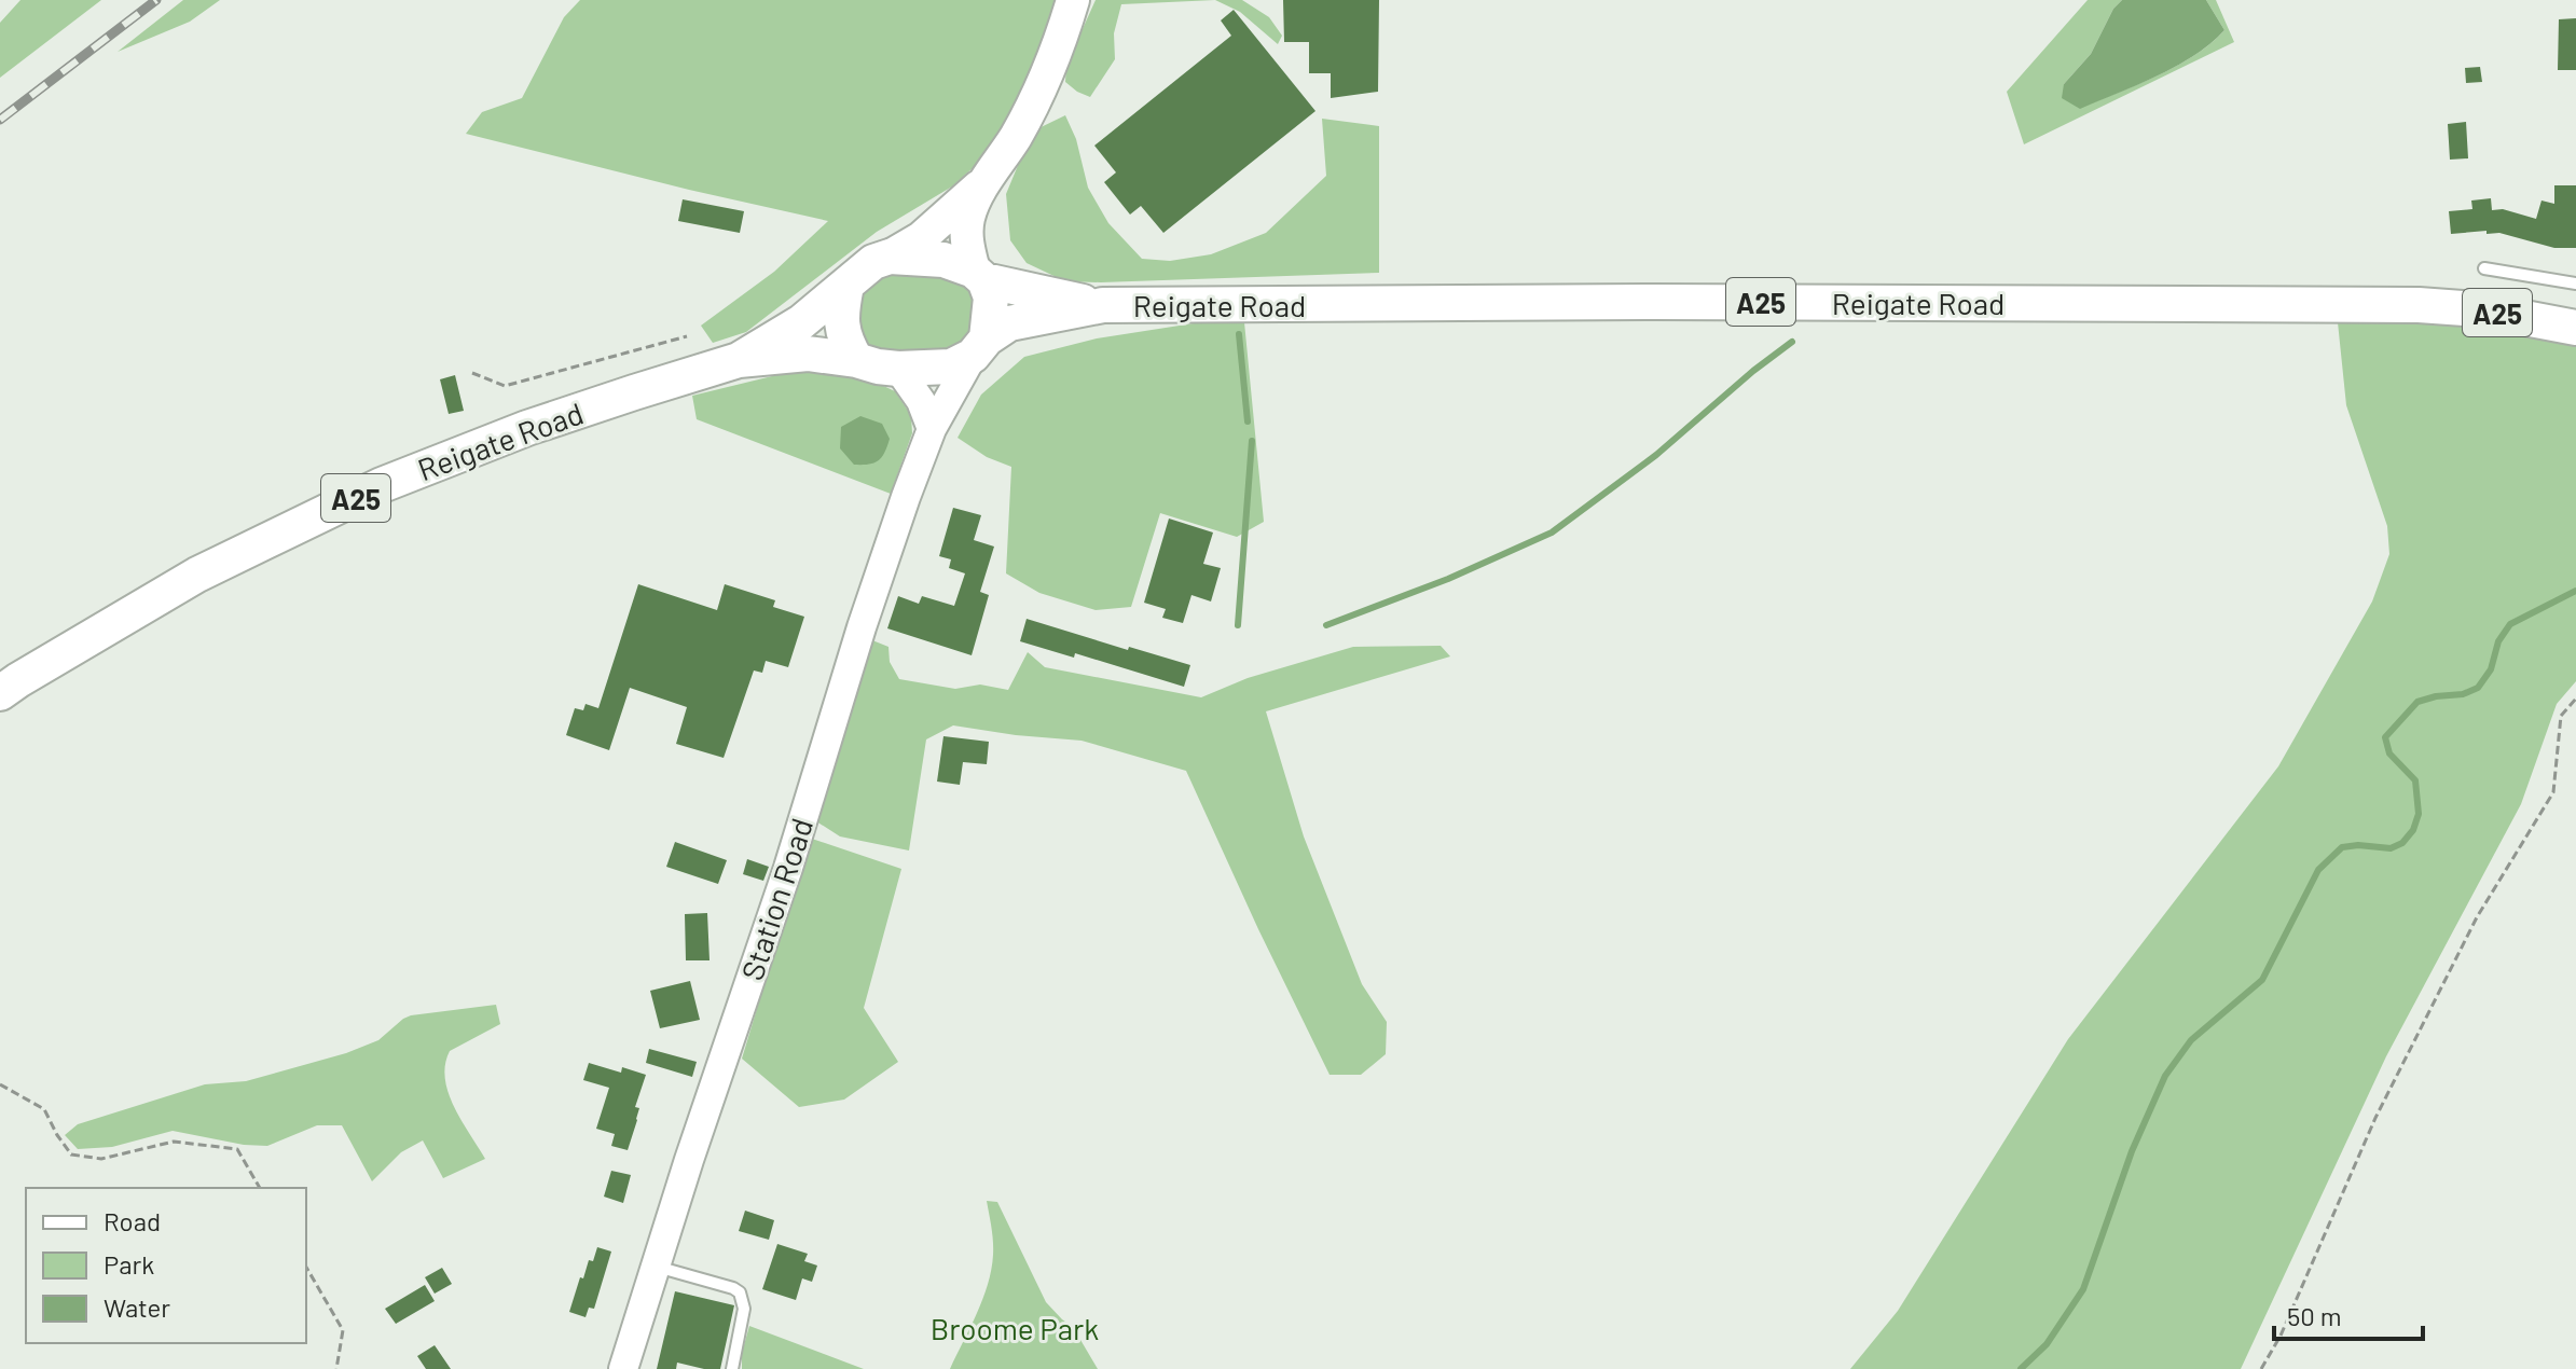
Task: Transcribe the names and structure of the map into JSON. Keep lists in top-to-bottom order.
{
  "streets": {
    "main road": ["A25", "Reigate Road"],
    "street": ["Station Road"]
  },
  "crossings": [
    ["Reigate Road", "Station Road"]
  ],
  "parks": ["Broome Park"],
  "legend": ["Road", "Park", "Water"],
  "scale_bar": "50 m"
}
